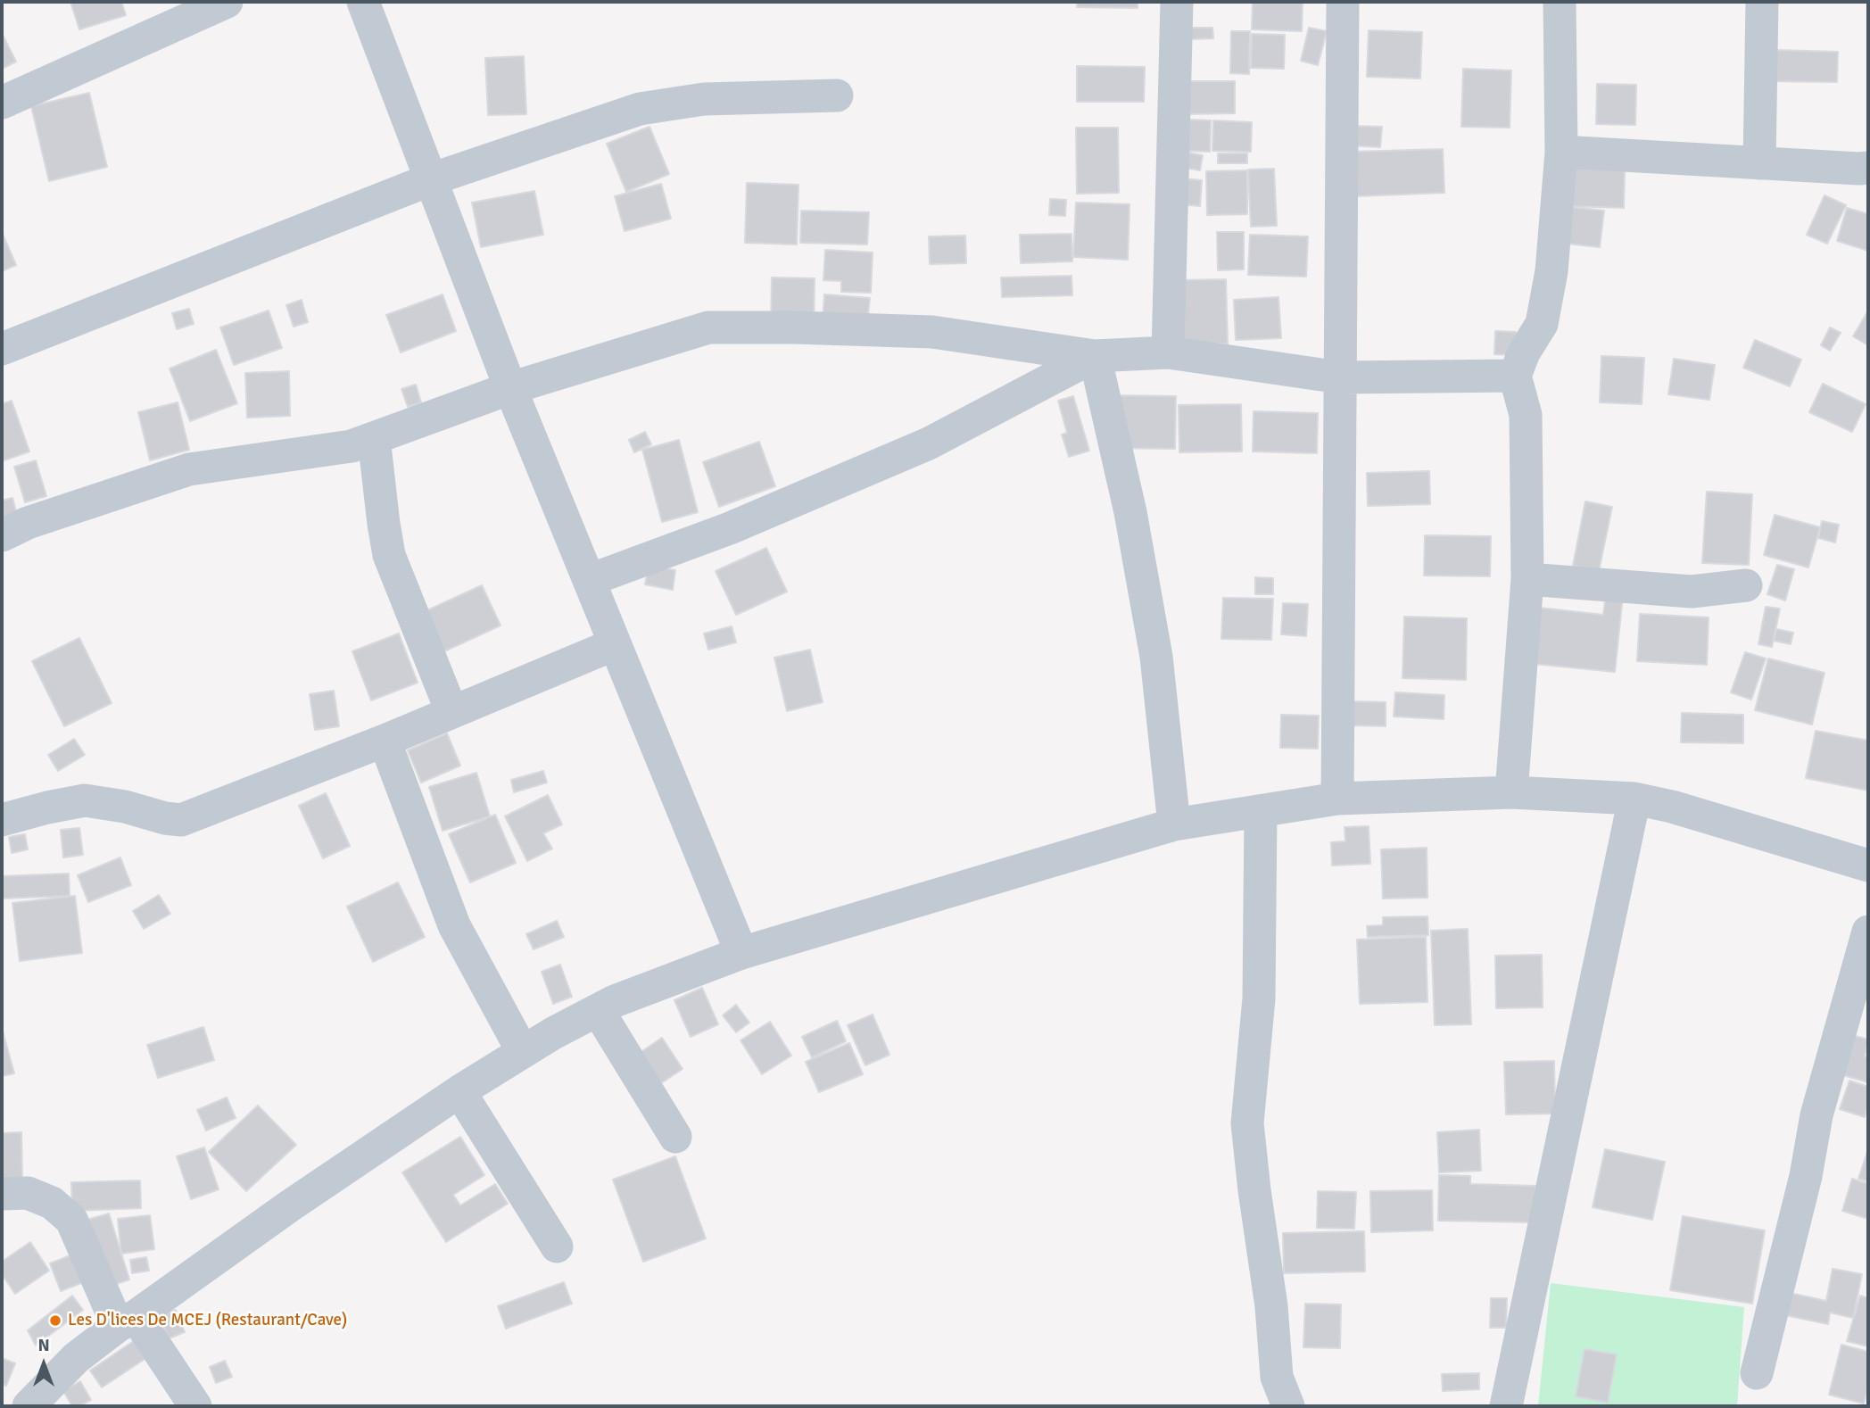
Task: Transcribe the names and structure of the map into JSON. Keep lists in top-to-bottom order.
{
  "places": ["Les D'lices De MCEJ (Restaurant/Cave)"],
  "north": "top"
}
